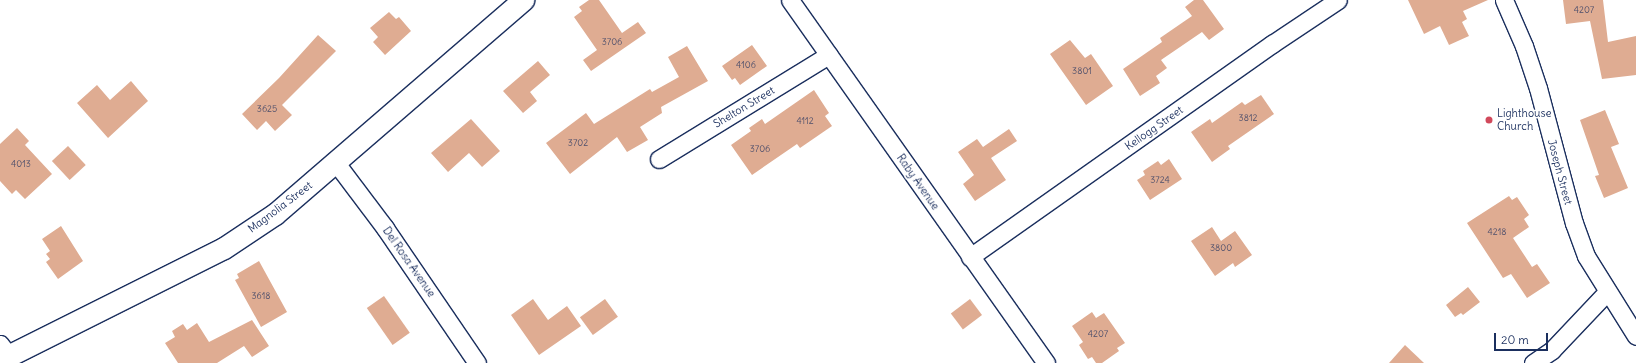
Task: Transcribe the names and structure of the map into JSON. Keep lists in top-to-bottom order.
{
  "streets": {
    "street": [
      "Shelton Street",
      "Kellogg Street",
      "Joseph Street",
      "Raby Avenue",
      "Magnolia Street",
      "Del Rosa Avenue"
    ]
  },
  "crossings": [
    ["Shelton Street", "Raby Avenue"],
    ["Kellogg Street", "Raby Avenue"],
    ["Magnolia Street", "Del Rosa Avenue"]
  ],
  "places": ["Lighthouse Church"],
  "house_numbers": [
    "4207",
    "3706",
    "4106",
    "3801",
    "3625",
    "3812",
    "4112",
    "3702",
    "3706",
    "4013",
    "3724",
    "4218",
    "3800",
    "3618",
    "4207"
  ],
  "scale_bar": "20 m"
}
